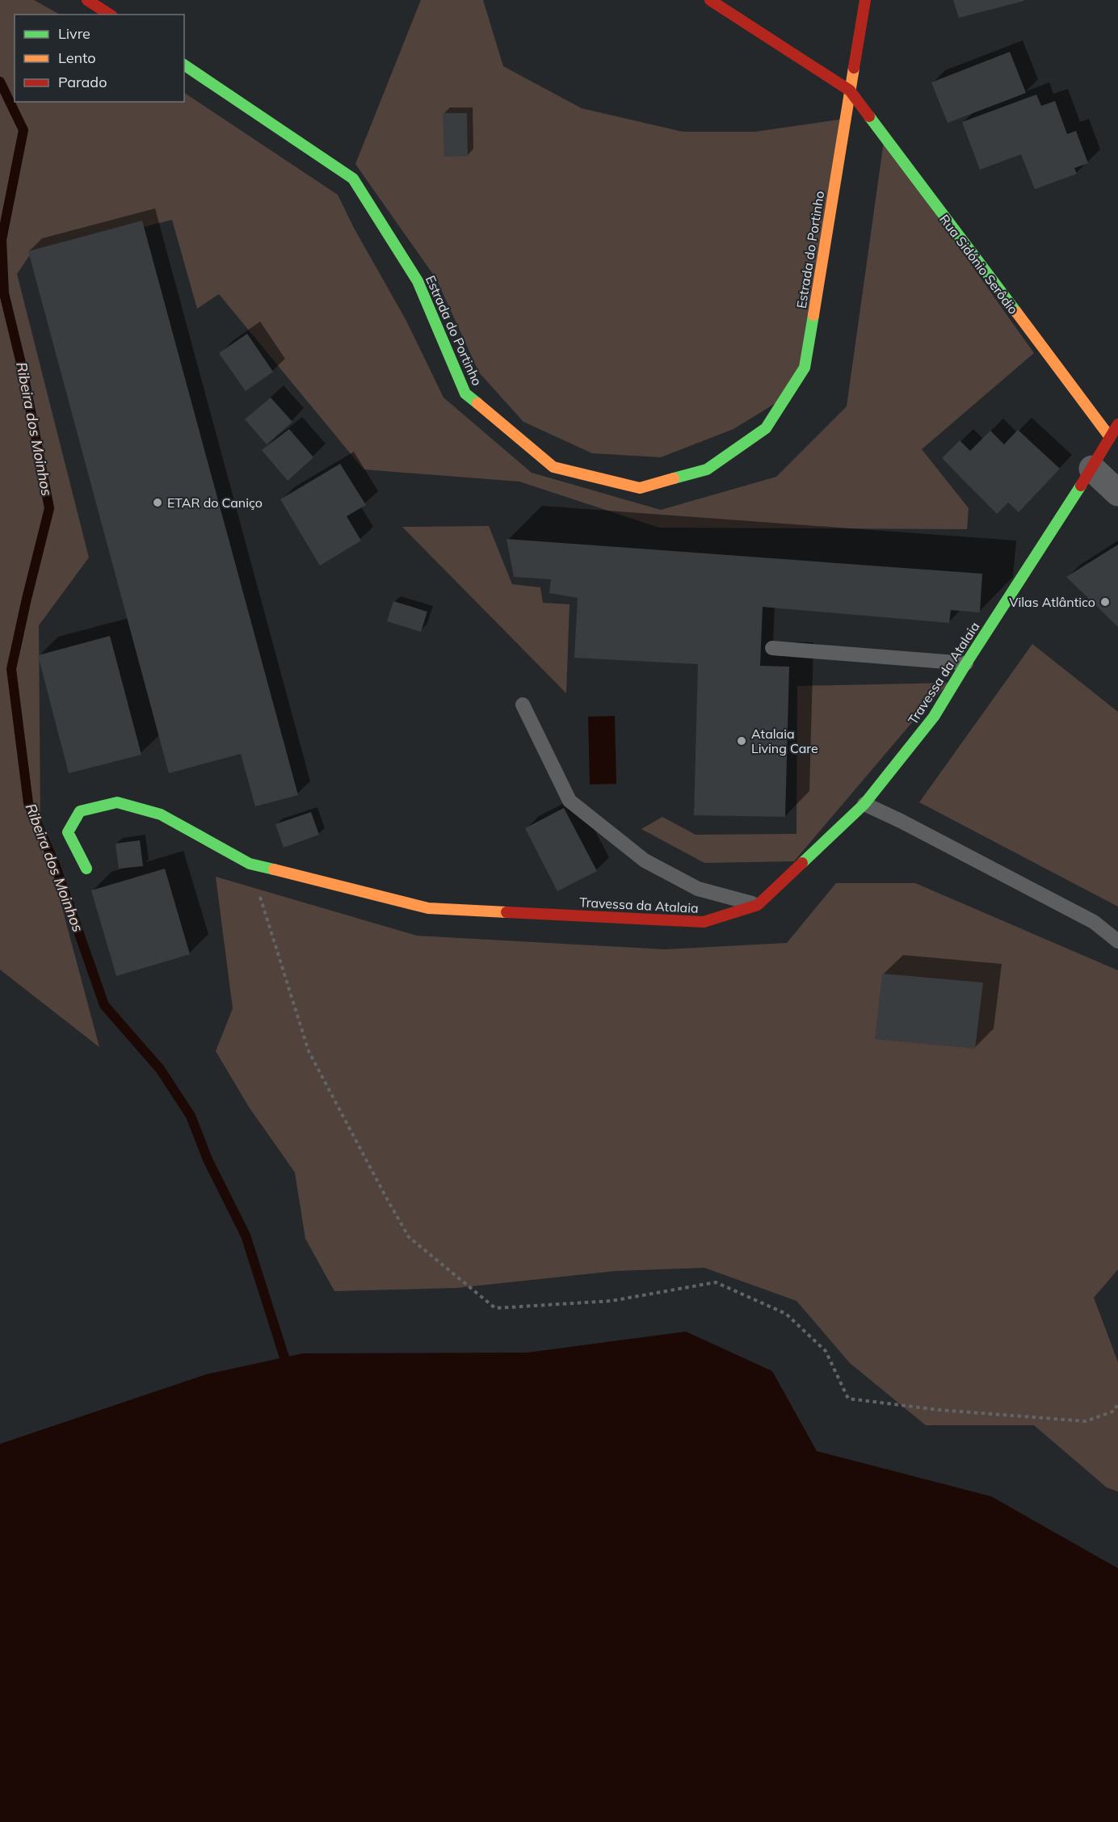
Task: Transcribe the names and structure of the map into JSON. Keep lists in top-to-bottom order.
{
  "streets": {
    "street": ["Estrada do Portinho", "Rua Sidónio Serôdio", "Travessa da Atalaia"]
  },
  "crossings": [
    ["Estrada do Portinho", "Rua Sidónio Serôdio"],
    ["Rua Sidónio Serôdio", "Travessa da Atalaia"]
  ],
  "water": ["Ribeira dos Moinhos"],
  "places": ["ETAR do Caniço", "Vilas Atlântico", "Atalaia Living Care"],
  "legend": ["Livre", "Lento", "Parado"]
}
